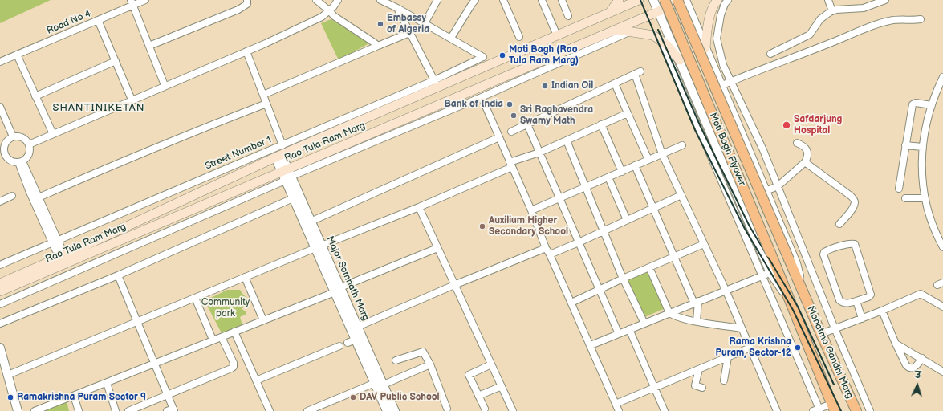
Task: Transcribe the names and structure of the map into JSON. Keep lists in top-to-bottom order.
{
  "streets": {
    "main road": ["Rao Tula Ram Marg", "Moti Bagh Flyover", "Mahatma Gandhi Marg"],
    "street": ["Road No 4", "Street Number 1", "Major Somnath Marg"]
  },
  "crossings": [
    ["Rao Tula Ram Marg", "Street Number 1"],
    ["Rao Tula Ram Marg", "Major Somnath Marg"],
    ["Moti Bagh Flyover", "Mahatma Gandhi Marg"]
  ],
  "districts": ["SHANTINIKETAN"],
  "parks": ["Community park"],
  "places": [
    "Embassy of Algeria",
    "Moti Bagh (Rao Tula Ram Marg)",
    "Indian Oil",
    "Bank of India",
    "Sri Raghavendra Swamy Math",
    "Safdarjung Hospital",
    "Auxilium Higher Secondary School",
    "Rama Krishna Puram, Sector-12",
    "Ramakrishna Puram Sector 9",
    "DAV Public School"
  ],
  "north": "top"
}
